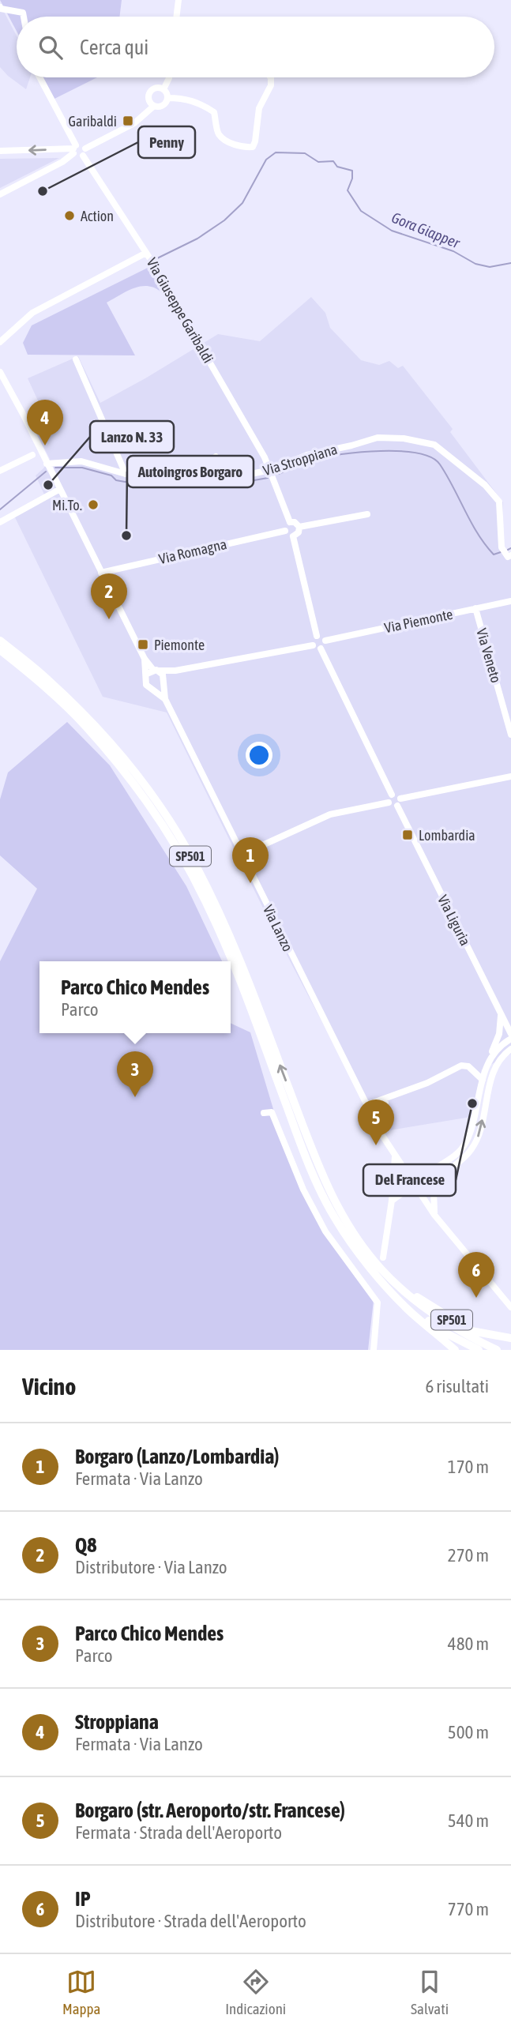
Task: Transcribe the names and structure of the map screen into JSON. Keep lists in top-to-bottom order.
{
  "streets": {
    "highway": ["SP501"],
    "street": [
      "Via Giuseppe Garibaldi",
      "Via Stroppiana",
      "Via Romagna",
      "Via Piemonte",
      "Via Veneto",
      "Via Liguria",
      "Via Lanzo"
    ]
  },
  "crossings": [
    ["Via Giuseppe Garibaldi", "Via Stroppiana"],
    ["Via Piemonte", "Via Veneto"]
  ],
  "water": ["Gora Giapper"],
  "places": {
    "transit": ["Garibaldi", "Piemonte", "Lombardia"],
    "other": [
      "Penny",
      "Action",
      "Lanzo N. 33",
      "Mi.To.",
      "Autoingros Borgaro",
      "Del Francese"
    ]
  },
  "page": {
    "search": "Cerca qui",
    "pins": [
      "4",
      "2",
      "1",
      "3",
      "5",
      "6"
    ],
    "popup": ["Parco Chico Mendes", "Parco"],
    "heading": ["Vicino", "6 risultati"],
    "list": [
      {
        "mark": "1",
        "name": "Borgaro (Lanzo/Lombardia)",
        "note": "Fermata · Via Lanzo",
        "value": "170 m"
      },
      {
        "mark": "2",
        "name": "Q8",
        "note": "Distributore · Via Lanzo",
        "value": "270 m"
      },
      {
        "mark": "3",
        "name": "Parco Chico Mendes",
        "note": "Parco",
        "value": "480 m"
      },
      {
        "mark": "4",
        "name": "Stroppiana",
        "note": "Fermata · Via Lanzo",
        "value": "500 m"
      },
      {
        "mark": "5",
        "name": "Borgaro (str. Aeroporto/str. Francese)",
        "note": "Fermata · Strada dell'Aeroporto",
        "value": "540 m"
      },
      {
        "mark": "6",
        "name": "IP",
        "note": "Distributore · Strada dell'Aeroporto",
        "value": "770 m"
      }
    ],
    "nav": ["Mappa", "Indicazioni", "Salvati"]
  }
}
